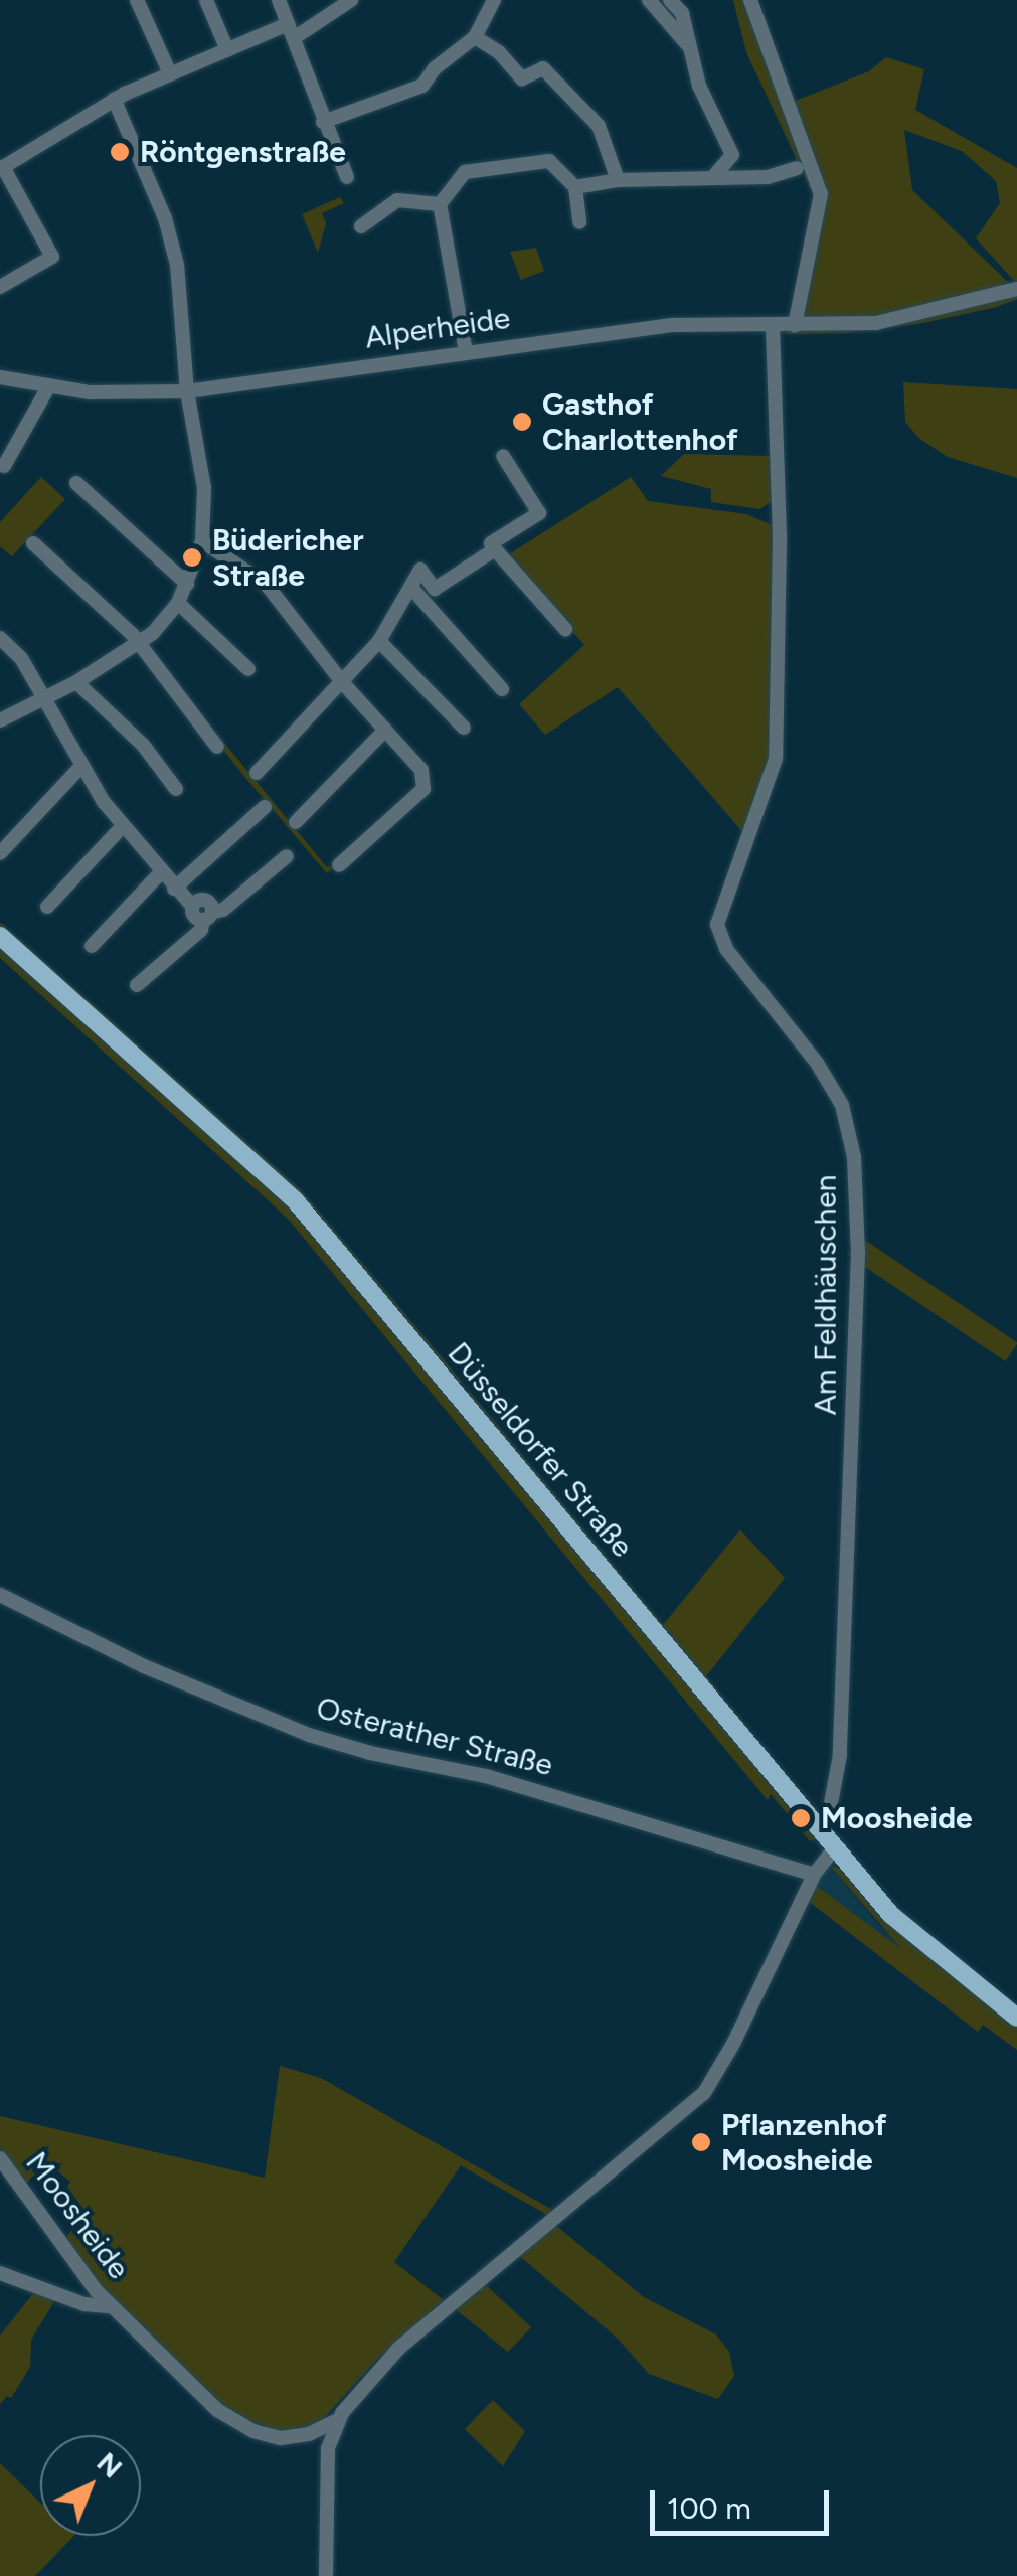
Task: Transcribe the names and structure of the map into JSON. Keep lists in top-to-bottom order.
{
  "streets": {
    "main road": ["Düsseldorfer Straße"],
    "street": [
      "Alperheide",
      "Am Feldhäuschen",
      "Osterather Straße",
      "Moosheide"
    ]
  },
  "crossings": [
    ["Alperheide", "Am Feldhäuschen"],
    ["Am Feldhäuschen", "Düsseldorfer Straße"]
  ],
  "places": [
    "Röntgenstraße",
    "Gasthof Charlottenhof",
    "Büdericher Straße",
    "Moosheide",
    "Pflanzenhof Moosheide"
  ],
  "scale_bar": "100 m",
  "north": "top right"
}
